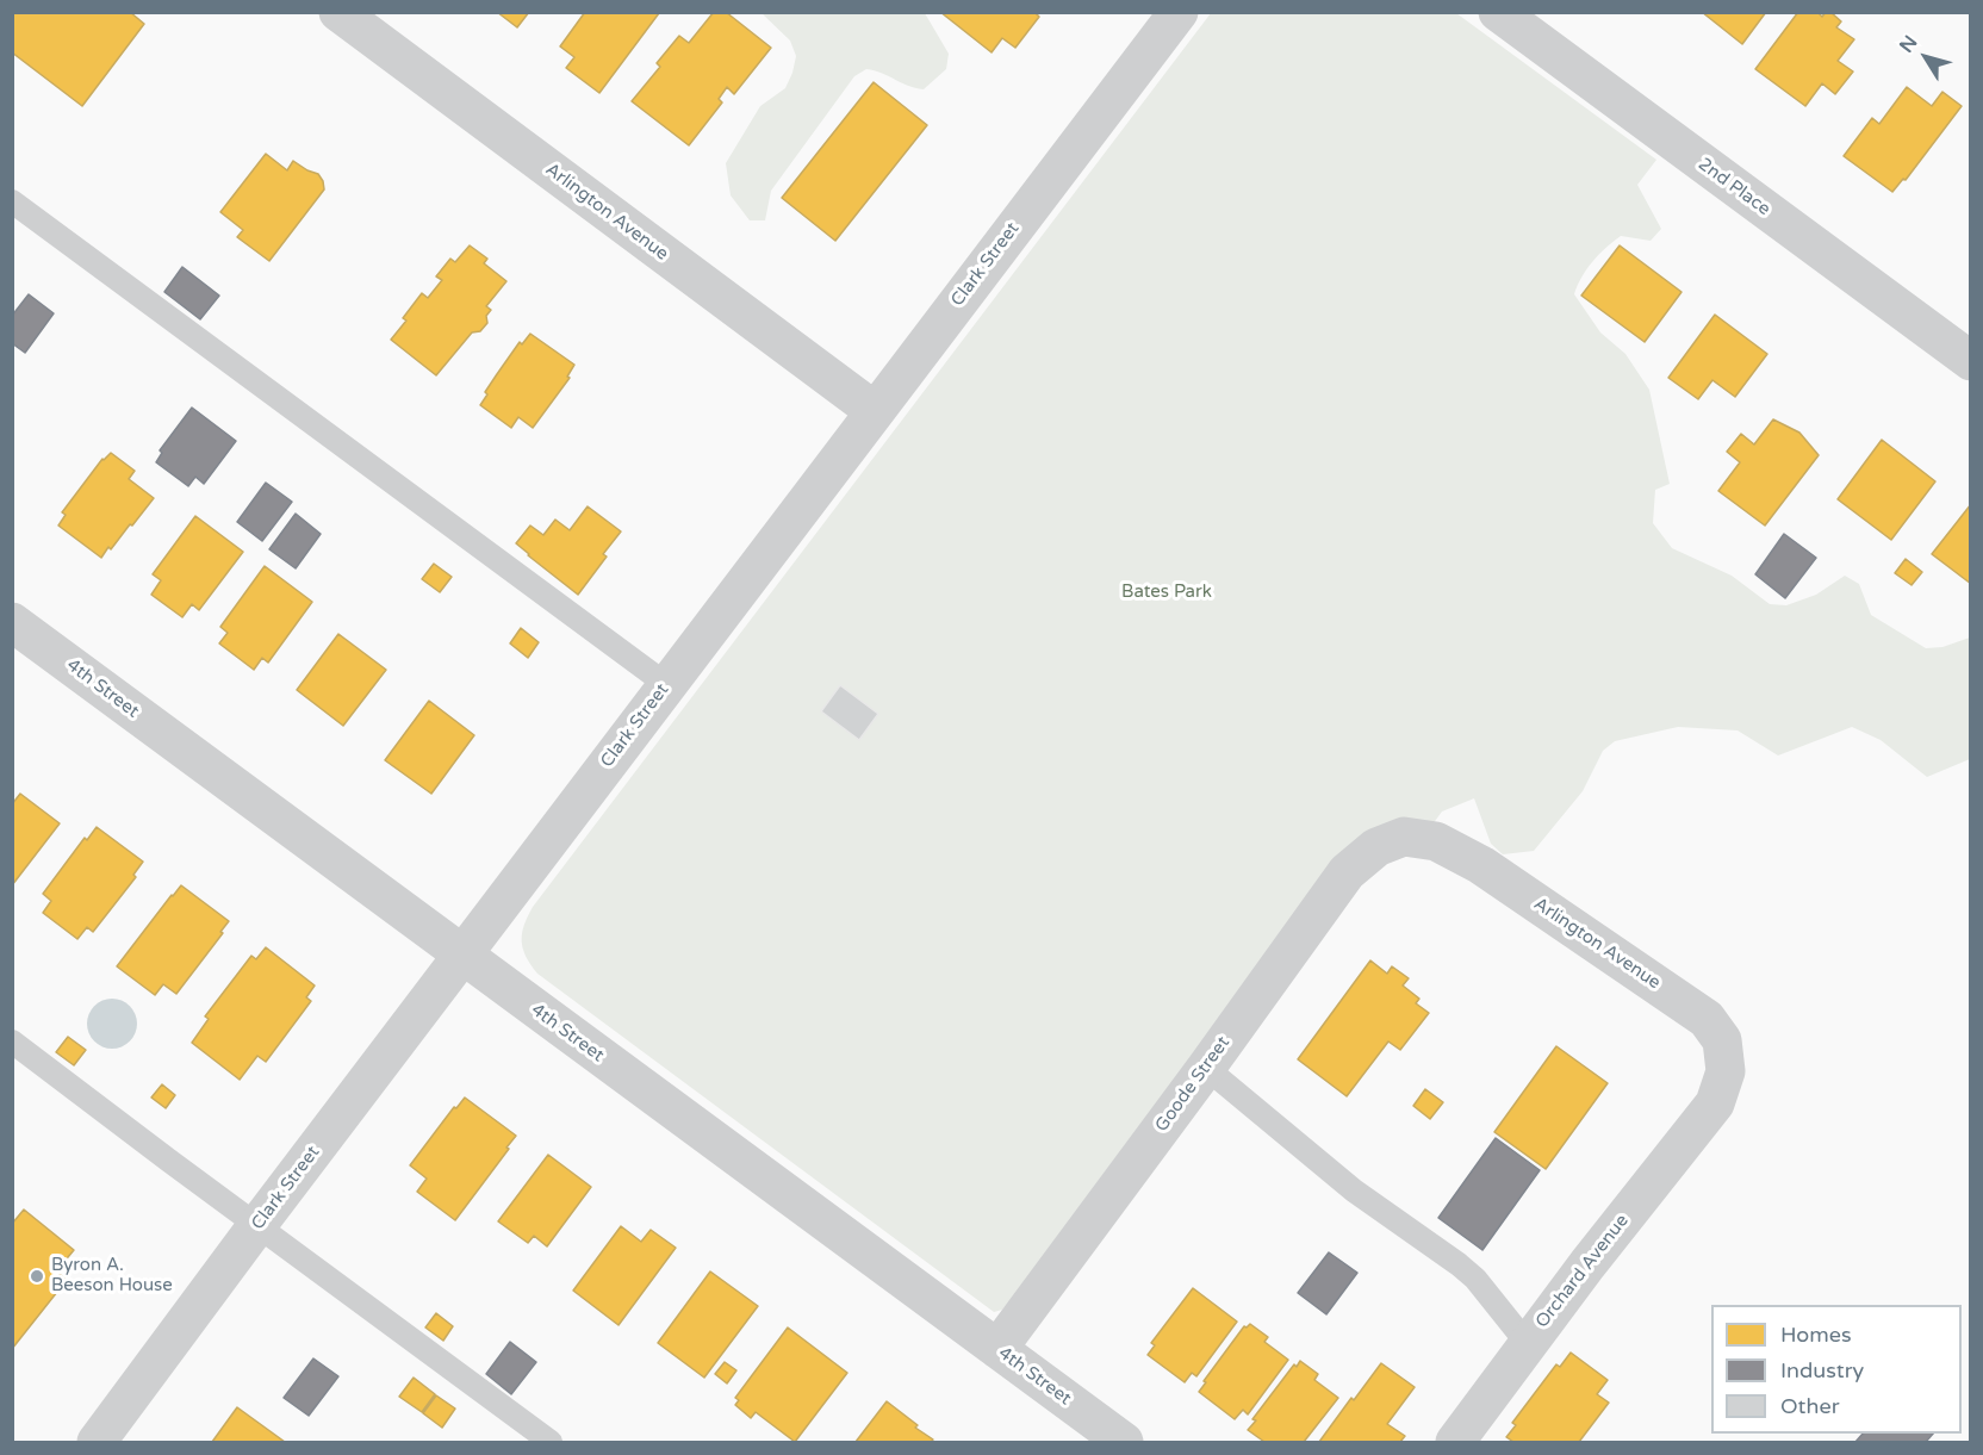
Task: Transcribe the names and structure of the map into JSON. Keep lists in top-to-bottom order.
{
  "streets": {
    "street": [
      "2nd Place",
      "Arlington Avenue",
      "Clark Street",
      "4th Street",
      "Goode Street",
      "Orchard Avenue"
    ]
  },
  "crossings": [
    ["Arlington Avenue", "Clark Street"],
    ["Arlington Avenue", "Goode Street"],
    ["Arlington Avenue", "Orchard Avenue"],
    ["Clark Street", "4th Street"],
    ["4th Street", "Goode Street"]
  ],
  "parks": ["Bates Park"],
  "places": ["Byron A. Beeson House"],
  "legend": ["Homes", "Industry", "Other"],
  "north": "top left"
}
